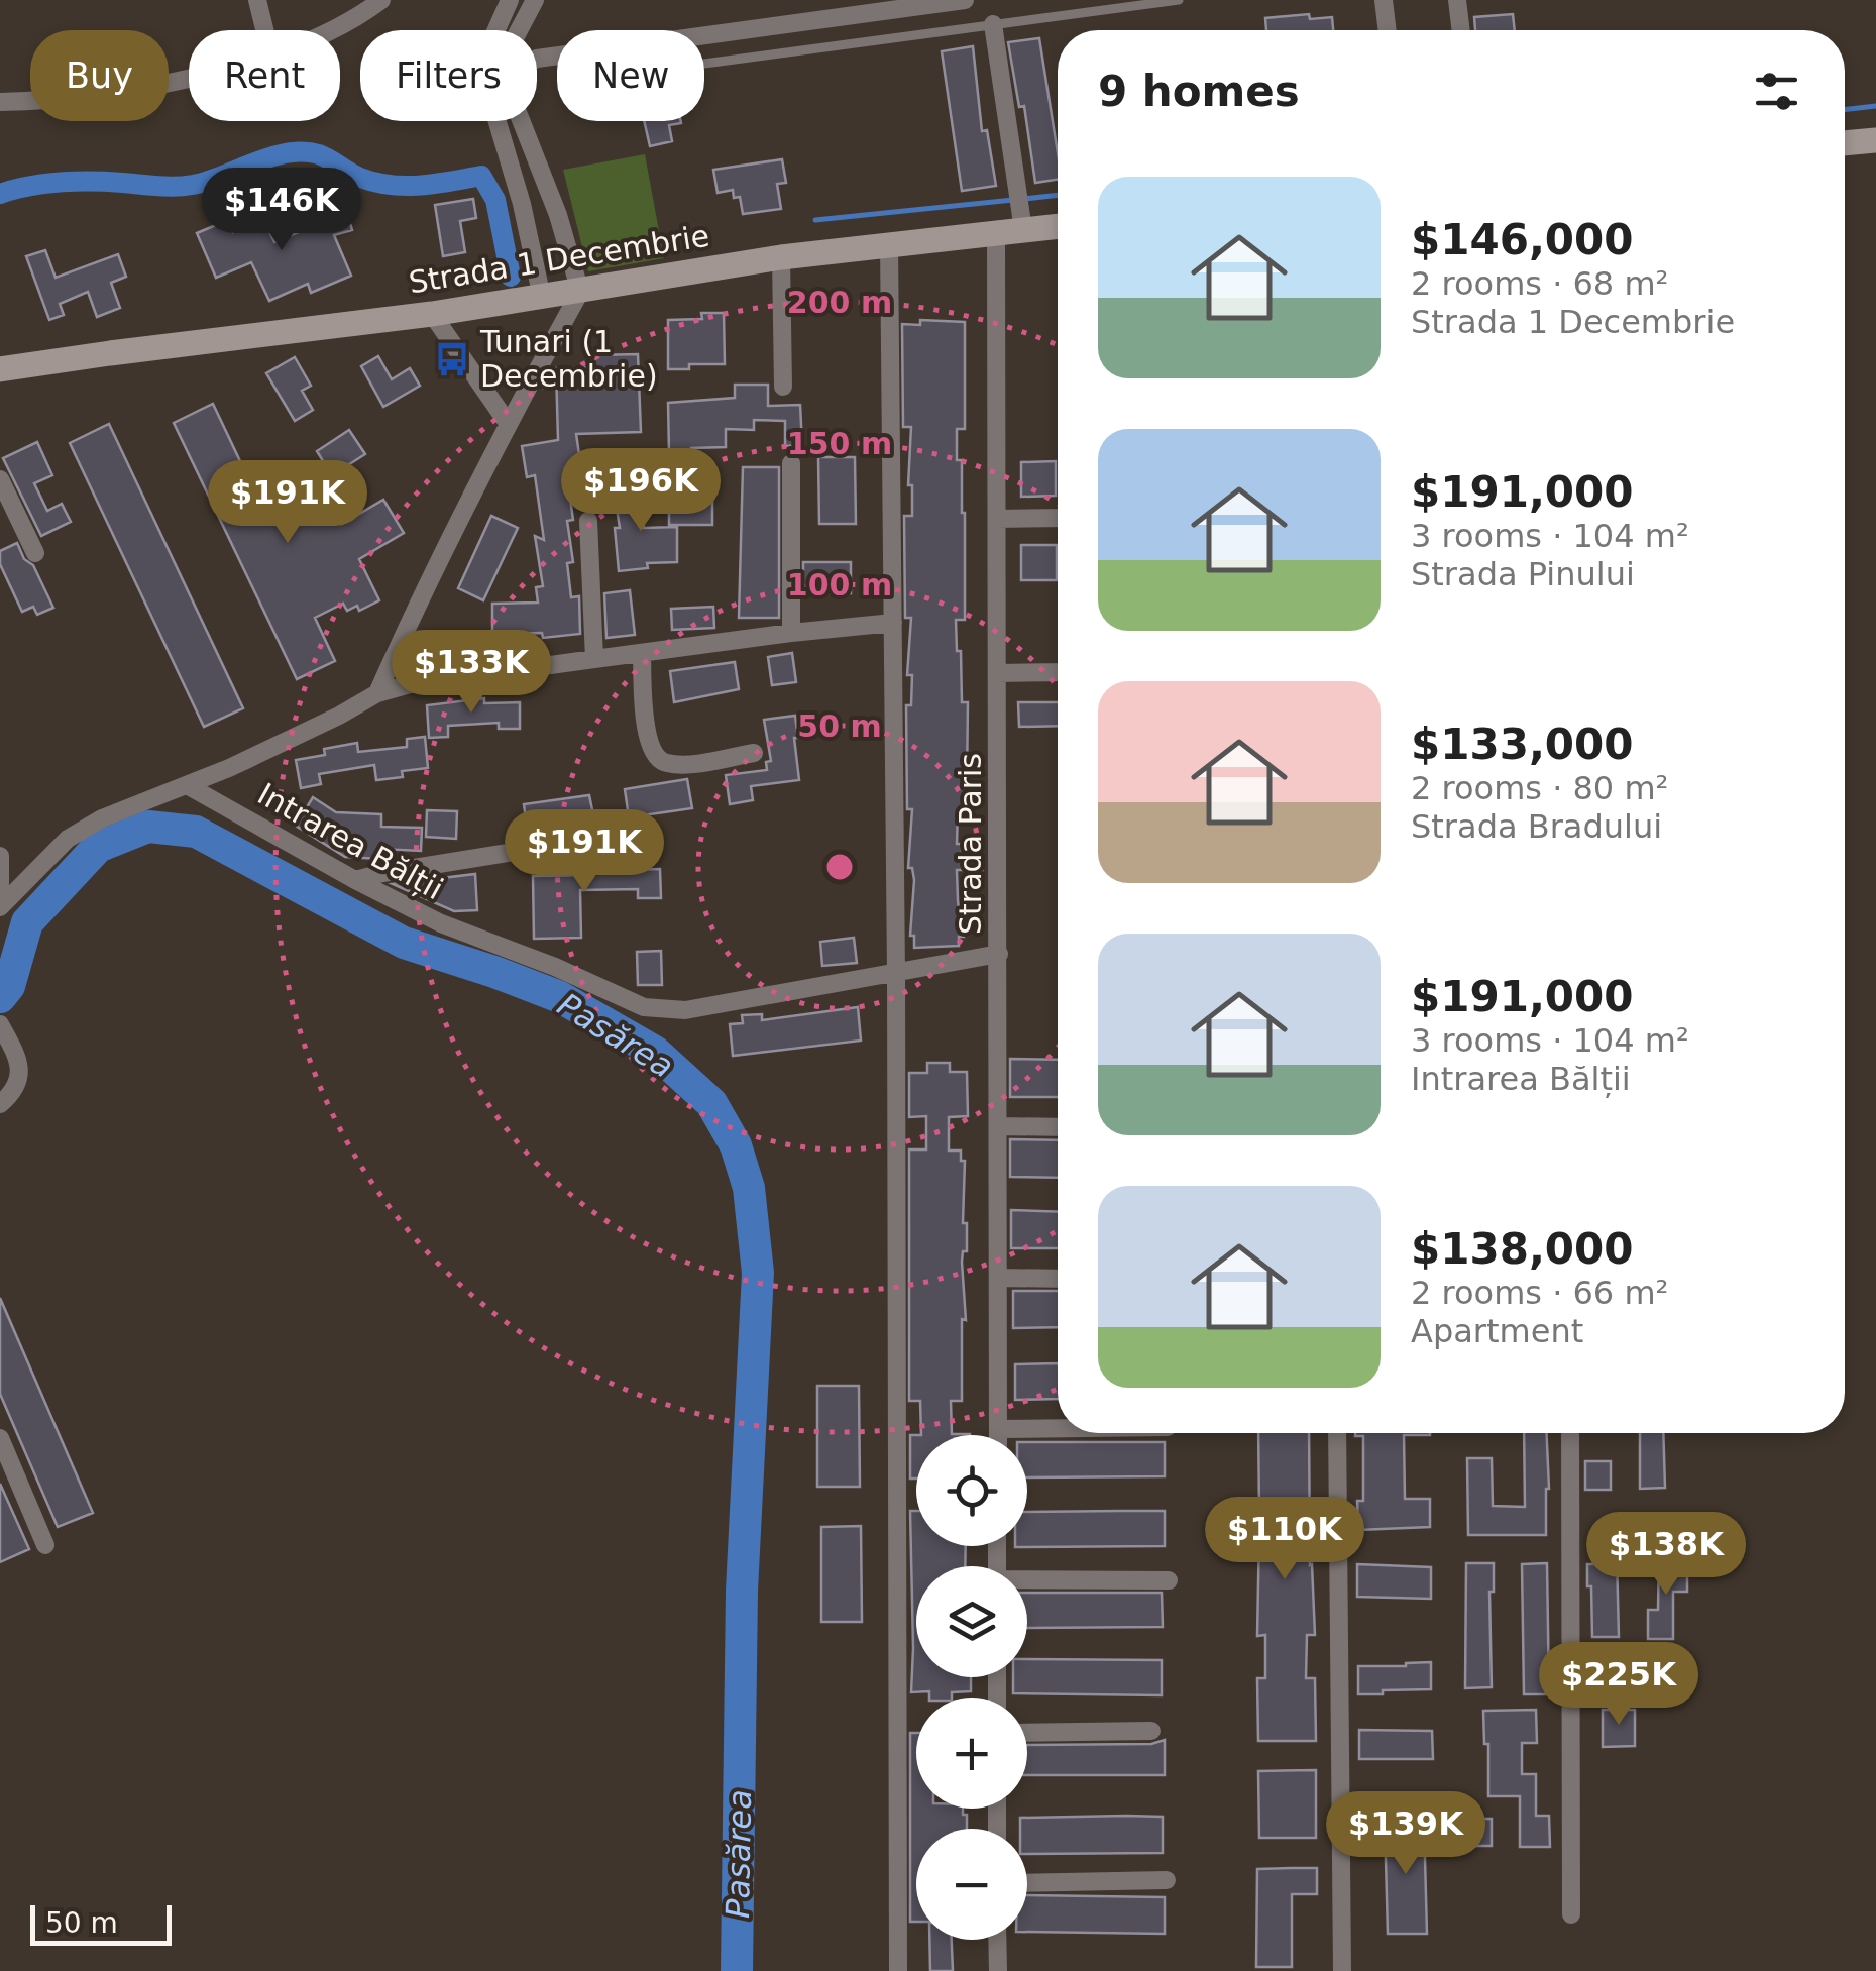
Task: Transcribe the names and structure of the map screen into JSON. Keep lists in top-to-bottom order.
{
  "streets": {
    "main road": ["Strada 1 Decembrie"],
    "street": ["Intrarea Bălții", "Strada Paris"]
  },
  "crossings": [
    ["Strada 1 Decembrie", "Strada Paris"],
    ["Intrarea Bălții", "Strada Paris"]
  ],
  "water": ["Pasărea"],
  "places": {
    "bus stop": ["Tunari (1 Decembrie)"]
  },
  "scale_bar": "50 m",
  "page": {
    "chip": [
      "Buy",
      "Rent",
      "Filters",
      "New"
    ],
    "heading": "9 homes",
    "list": [
      {
        "name": "$146,000",
        "note": "2 rooms · 68 m² · Strada 1 Decembrie"
      },
      {
        "name": "$191,000",
        "note": "3 rooms · 104 m² · Strada Pinului"
      },
      {
        "name": "$133,000",
        "note": "2 rooms · 80 m² · Strada Bradului"
      },
      {
        "name": "$191,000",
        "note": "3 rooms · 104 m² · Intrarea Bălții"
      },
      {
        "name": "$138,000",
        "note": "2 rooms · 66 m² · Apartment"
      }
    ],
    "price": [
      "$146K",
      "$196K",
      "$191K",
      "$133K",
      "$191K",
      "$110K",
      "$138K",
      "$225K",
      "$139K"
    ],
    "map_buttons": ["+", "−"],
    "scale": "50 m"
  },
  "rings": [
    "200 m",
    "150 m",
    "100 m",
    "50 m"
  ]
}
